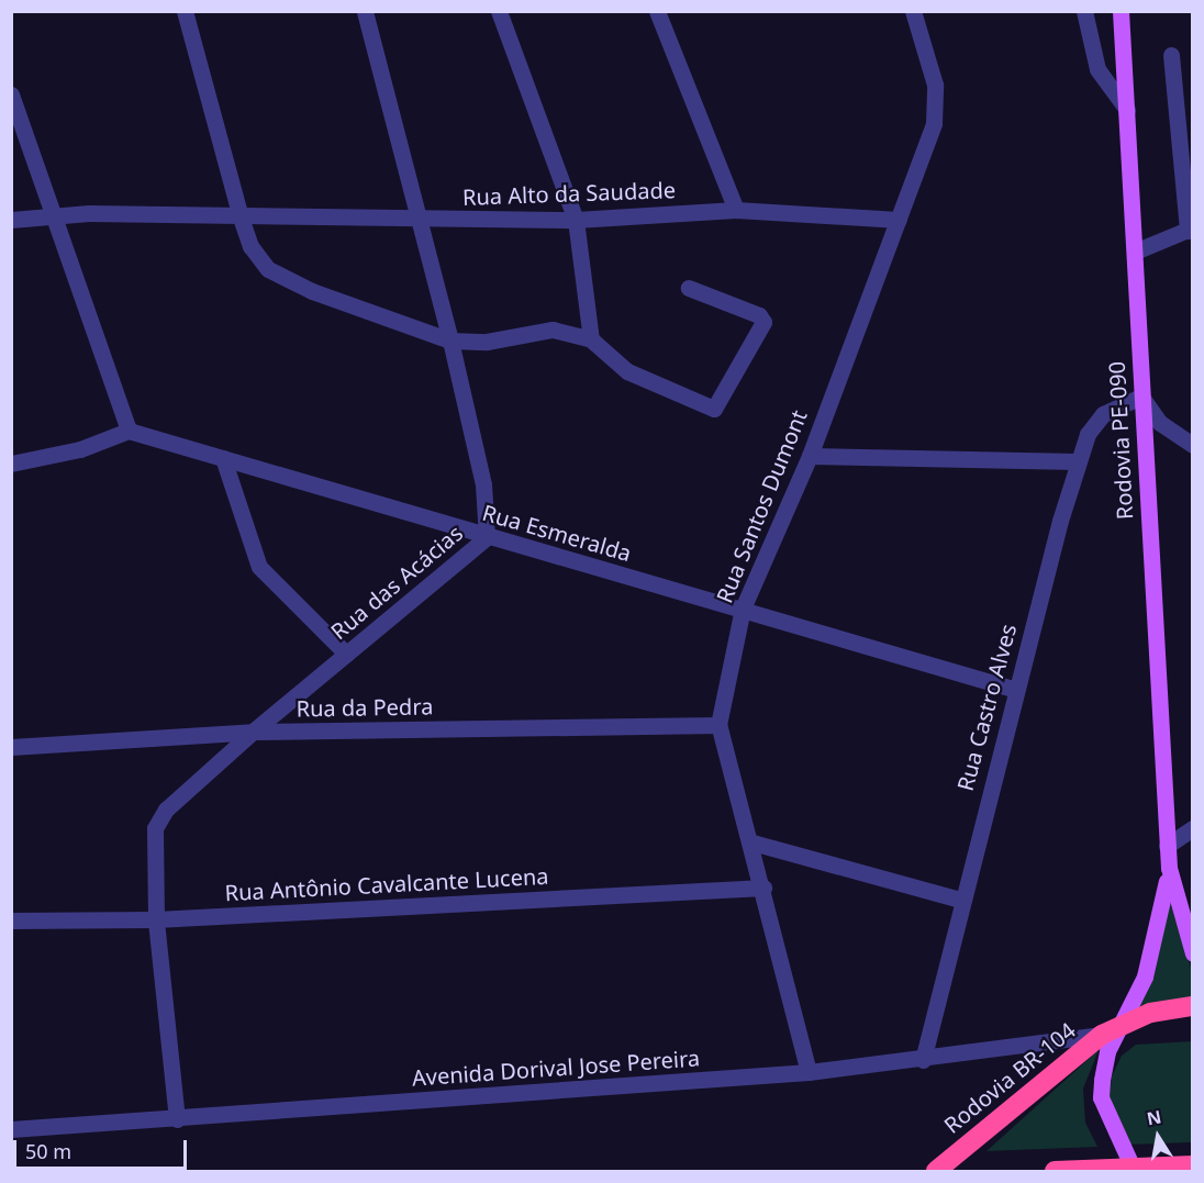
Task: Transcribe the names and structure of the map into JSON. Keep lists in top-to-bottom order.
{
  "streets": {
    "highway": ["Rodovia BR-104"],
    "main road": ["Rodovia PE-090"],
    "street": [
      "Rua Alto da Saudade",
      "Rua Santos Dumont",
      "Rua Esmeralda",
      "Rua das Acácias",
      "Rua da Pedra",
      "Rua Castro Alves",
      "Rua Antônio Cavalcante Lucena",
      "Avenida Dorival Jose Pereira"
    ]
  },
  "crossings": [
    ["Rua Alto da Saudade", "Rua Santos Dumont"],
    ["Rua Alto da Saudade", "Rua das Acácias"],
    ["Rodovia PE-090", "Rua Castro Alves"],
    ["Rodovia PE-090", "Avenida Dorival Jose Pereira"],
    ["Rodovia PE-090", "Rodovia BR-104"],
    ["Rua Santos Dumont", "Rua Esmeralda"],
    ["Rua Santos Dumont", "Rua da Pedra"],
    ["Rua Santos Dumont", "Rua Antônio Cavalcante Lucena"],
    ["Rua Santos Dumont", "Avenida Dorival Jose Pereira"],
    ["Rua Esmeralda", "Rua das Acácias"],
    ["Rua Esmeralda", "Rua Castro Alves"],
    ["Rua das Acácias", "Rua da Pedra"],
    ["Rua das Acácias", "Rua Antônio Cavalcante Lucena"],
    ["Rua das Acácias", "Avenida Dorival Jose Pereira"],
    ["Rua Castro Alves", "Avenida Dorival Jose Pereira"],
    ["Avenida Dorival Jose Pereira", "Rodovia BR-104"]
  ],
  "scale_bar": "50 m",
  "north": "top"
}
